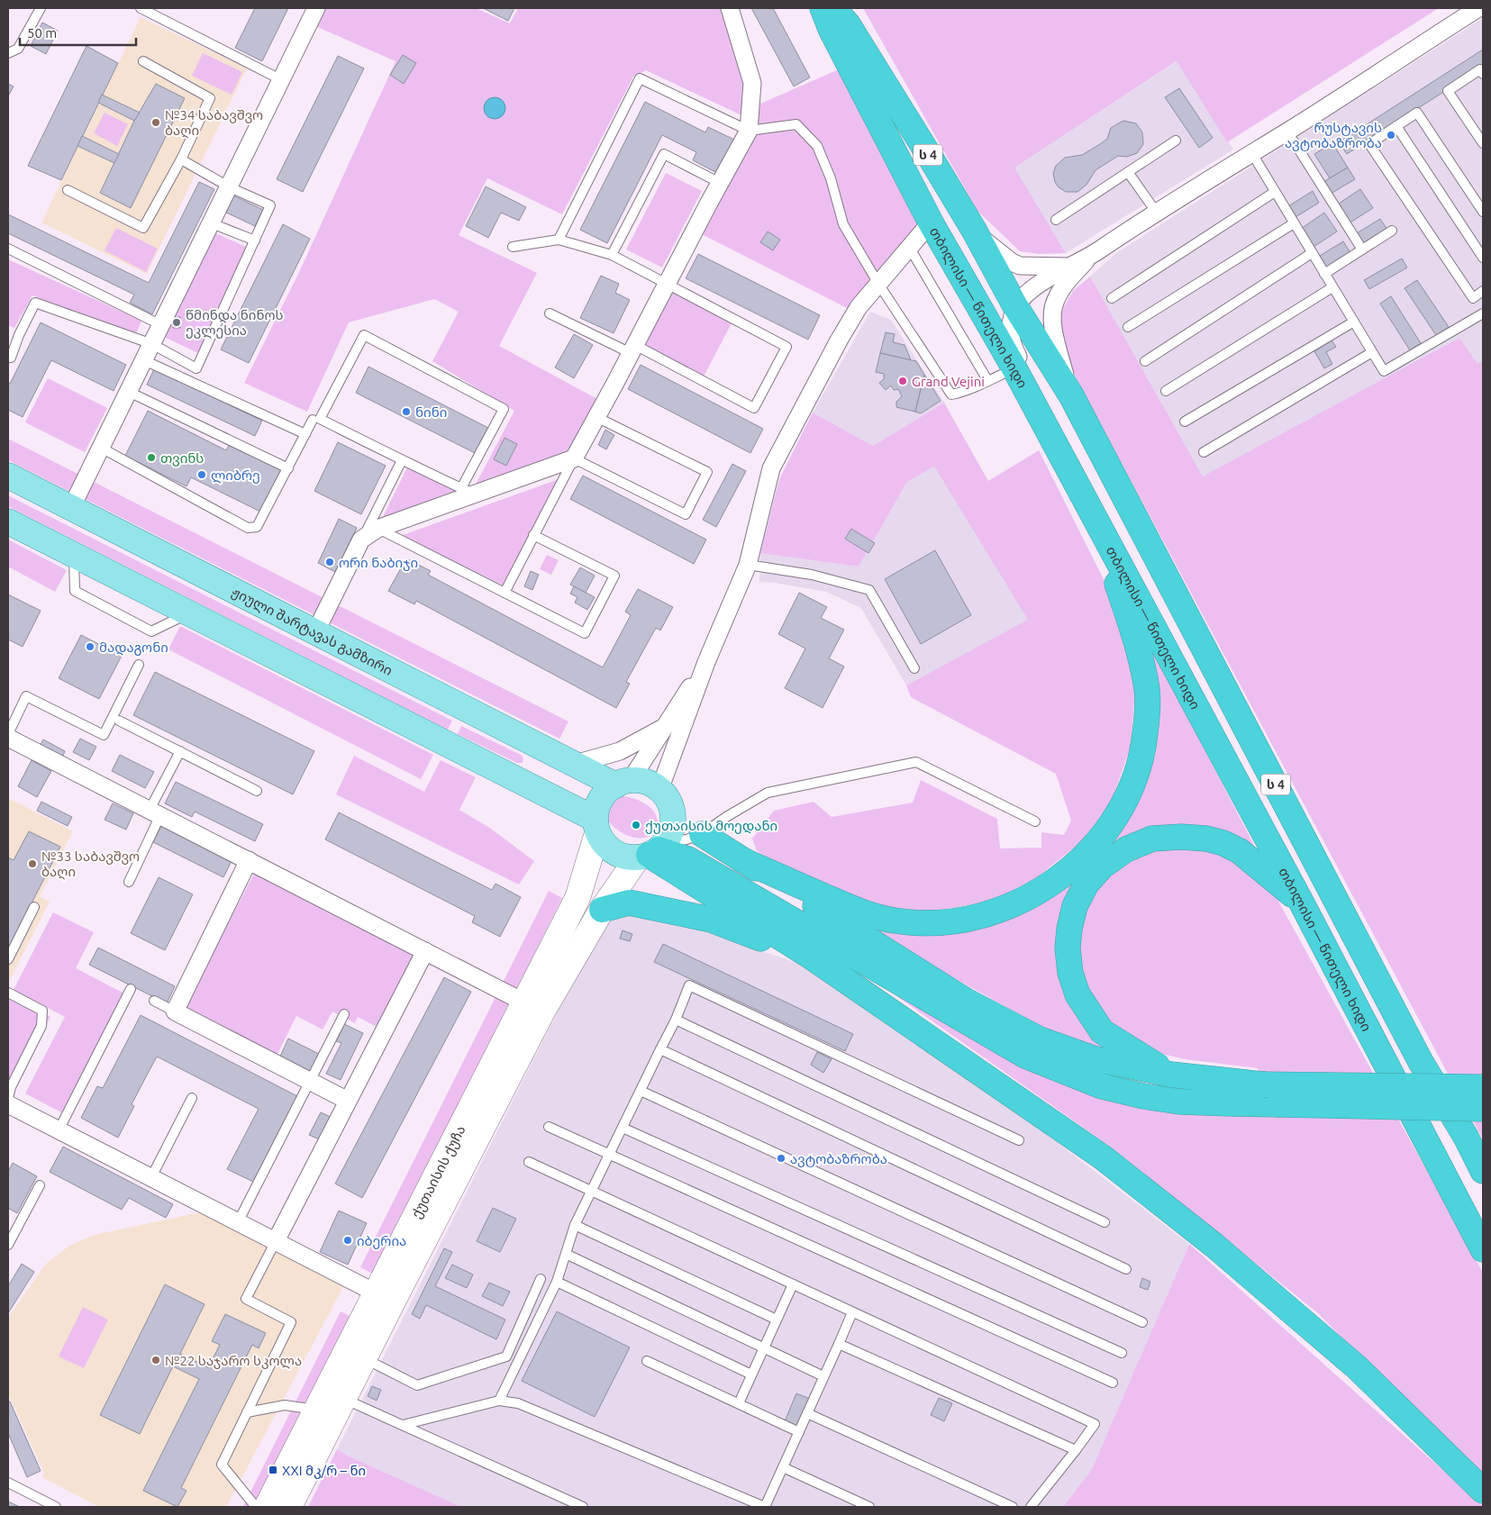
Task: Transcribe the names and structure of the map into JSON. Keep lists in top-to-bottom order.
{
  "streets": {
    "highway": ["ს 4", "თბილისი — წითელი ხიდი"],
    "main road": ["ჟიული შარტავას გამზირი"],
    "street": ["ქუთაისის ქუჩა"]
  },
  "crossings": [
    ["ჟიული შარტავას გამზირი", "ქუთაისის ქუჩა"]
  ],
  "places": {
    "other": [
      "№34 საბავშვო ბაღი",
      "რუსტავის ავტობაზრობა",
      "წმინდა ნინოს ეკლესია",
      "Grand Vejini",
      "ნინი",
      "თვინს",
      "ლიბრე",
      "ორი ნაბიჯი",
      "მადაგონი",
      "ქუთაისის მოედანი",
      "№33 საბავშვო ბაღი",
      "ავტობაზრობა",
      "იბერია",
      "№22 საჯარო სკოლა"
    ],
    "transit": ["XXI მკ/რ – ნი"]
  },
  "scale_bar": "50 m"
}
